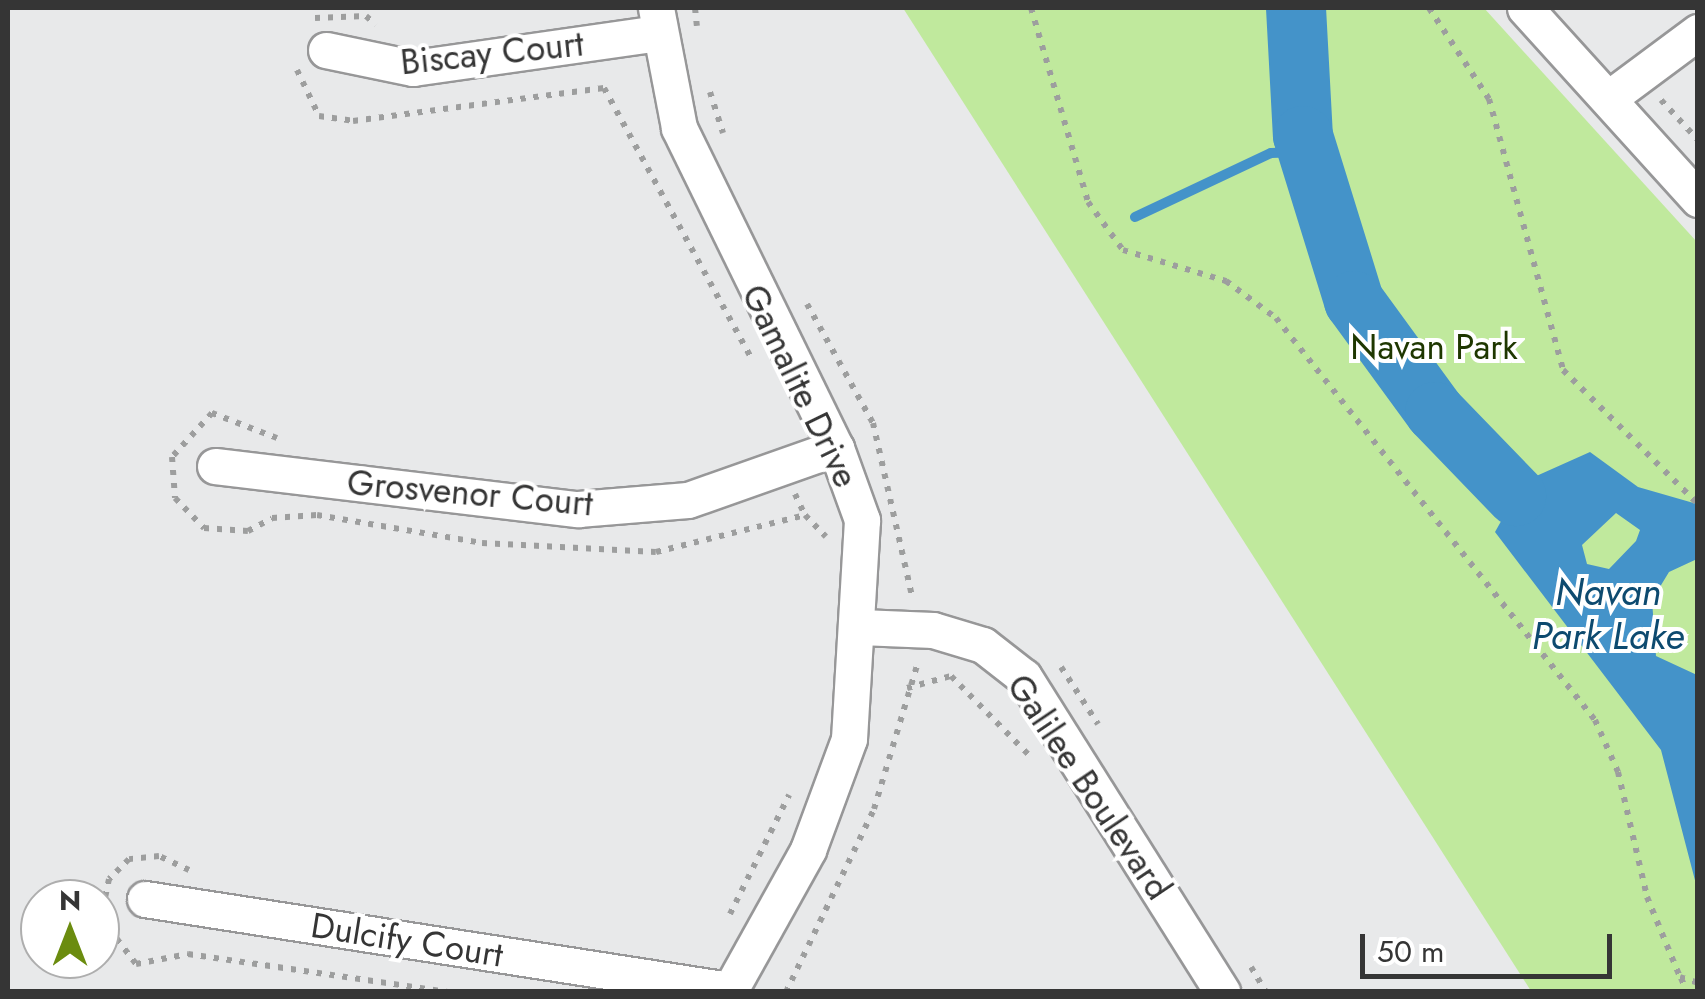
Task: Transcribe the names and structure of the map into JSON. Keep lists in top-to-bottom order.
{
  "streets": {
    "street": [
      "Biscay Court",
      "Gamalite Drive",
      "Grosvenor Court",
      "Galilee Boulevard",
      "Dulcify Court"
    ]
  },
  "crossings": [
    ["Biscay Court", "Gamalite Drive"],
    ["Gamalite Drive", "Grosvenor Court"],
    ["Gamalite Drive", "Galilee Boulevard"],
    ["Gamalite Drive", "Dulcify Court"]
  ],
  "water": ["Navan Park Lake"],
  "parks": ["Navan Park"],
  "scale_bar": "50 m",
  "north": "top"
}
